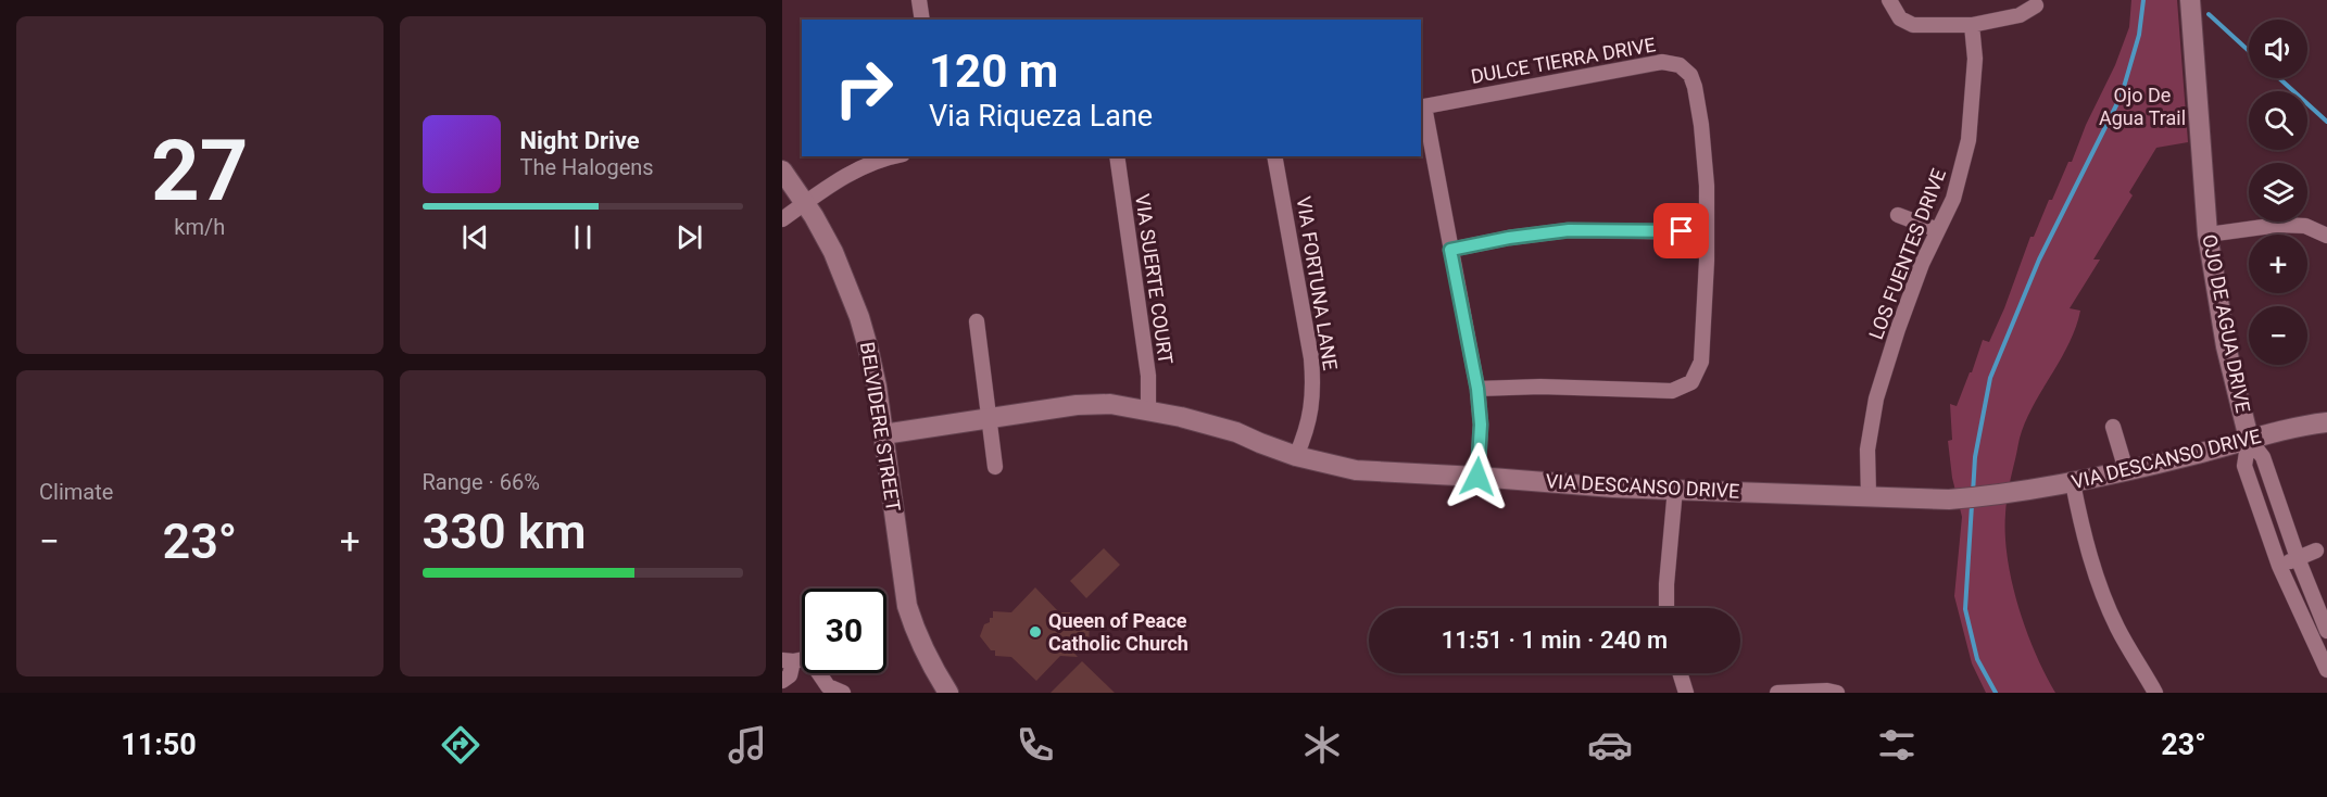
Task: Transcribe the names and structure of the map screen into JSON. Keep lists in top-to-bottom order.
{
  "streets": {
    "street": [
      "DULCE TIERRA DRIVE",
      "LOS FUENTES DRIVE",
      "VIA SUERTE COURT",
      "VIA FORTUNA LANE",
      "OJO DE AGUA DRIVE",
      "BELVIDERE STREET",
      "VIA DESCANSO DRIVE"
    ]
  },
  "crossings": [
    ["LOS FUENTES DRIVE", "VIA DESCANSO DRIVE"],
    ["VIA SUERTE COURT", "VIA DESCANSO DRIVE"],
    ["VIA FORTUNA LANE", "VIA DESCANSO DRIVE"],
    ["OJO DE AGUA DRIVE", "VIA DESCANSO DRIVE"],
    ["BELVIDERE STREET", "VIA DESCANSO DRIVE"]
  ],
  "parks": ["Ojo De Agua Trail"],
  "places": ["Queen of Peace Catholic Church"],
  "page": {
    "tile": [
      ["27", "km/h"],
      "Climate",
      ["Range · 66%", "330 km"]
    ],
    "map_buttons": ["+", "−"],
    "turn": ["120 m", "Via Riqueza Lane"],
    "song": ["Night Drive", "The Halogens"],
    "heat": ["−", "23°", "+"],
    "limit": "30",
    "trip": "11:51 · 1 min · 240 m",
    "tabs": ["11:50", "23°"]
  }
}
